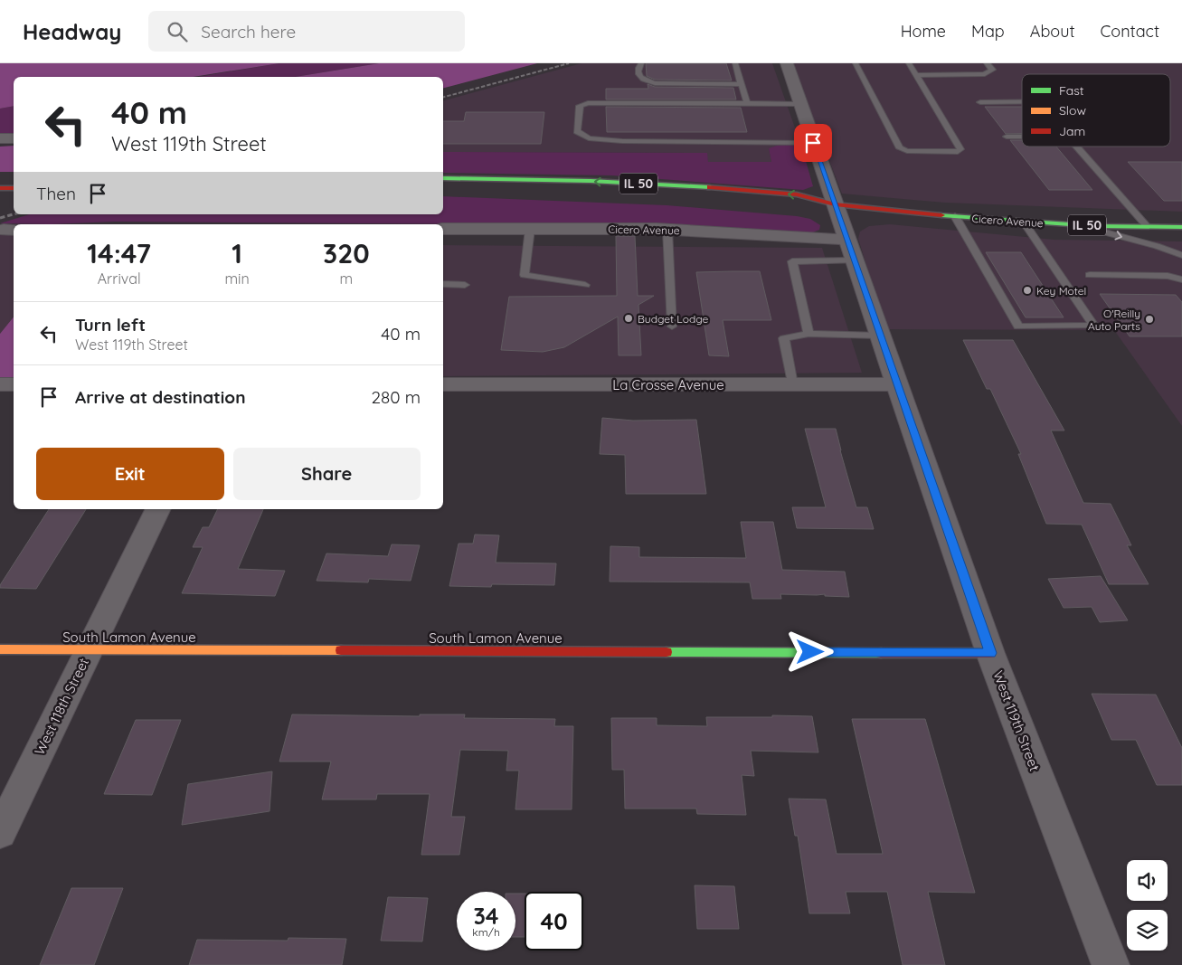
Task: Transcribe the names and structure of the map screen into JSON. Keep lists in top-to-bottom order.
{
  "streets": {
    "main road": ["IL 50", "Cicero Avenue", "South Lamon Avenue"],
    "street": ["La Crosse Avenue", "West 118th Street", "West 119th Street"]
  },
  "crossings": [
    ["Cicero Avenue", "West 119th Street"],
    ["La Crosse Avenue", "West 119th Street"],
    ["South Lamon Avenue", "West 118th Street"],
    ["South Lamon Avenue", "West 119th Street"]
  ],
  "places": ["Key Motel", "Budget Lodge", "O'Reilly Auto Parts"],
  "legend": ["Fast", "Slow", "Jam"],
  "page": {
    "header": "Headway",
    "search": "Search here",
    "nav": [
      "Home",
      "Map",
      "About",
      "Contact"
    ],
    "turn": ["40 m", "West 119th Street"],
    "then": "Then",
    "eta": [
      "14:47",
      "Arrival",
      "1",
      "min",
      "320",
      "m"
    ],
    "list": [
      {
        "name": "Turn left",
        "note": "West 119th Street",
        "value": "40 m"
      },
      {
        "name": "Arrive at destination",
        "value": "280 m"
      }
    ],
    "buttons": ["Exit", "Share"],
    "speed": "34 km/h",
    "limit": "40"
  }
}
